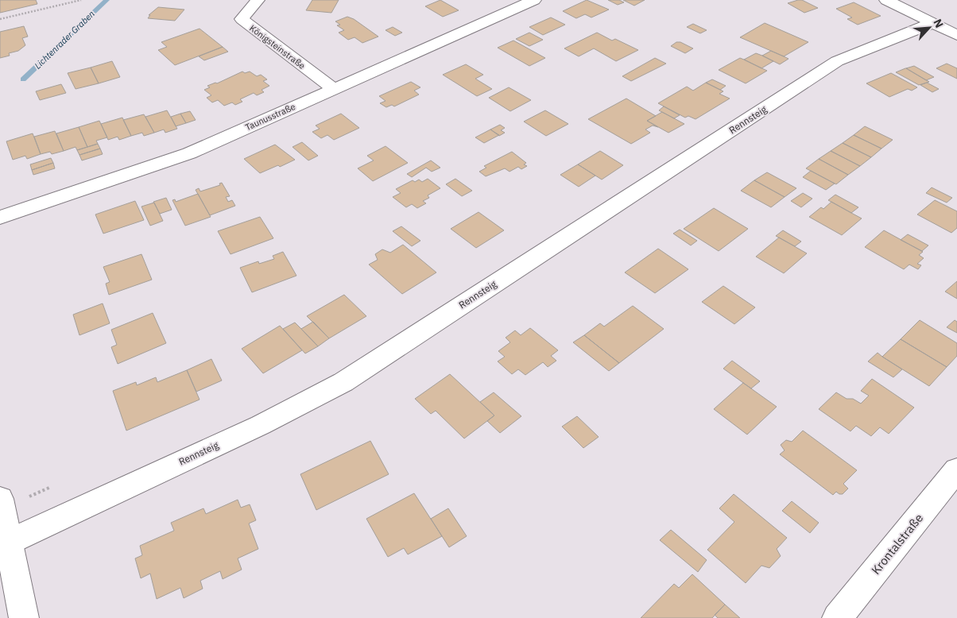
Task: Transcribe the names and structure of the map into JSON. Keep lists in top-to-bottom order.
{
  "streets": {
    "street": [
      "Königsteinstraße",
      "Taunusstraße",
      "Rennsteig",
      "Krontalstraße"
    ]
  },
  "crossings": [
    ["Königsteinstraße", "Taunusstraße"]
  ],
  "water": ["Lichtenrader Graben"],
  "north": "top right"
}
